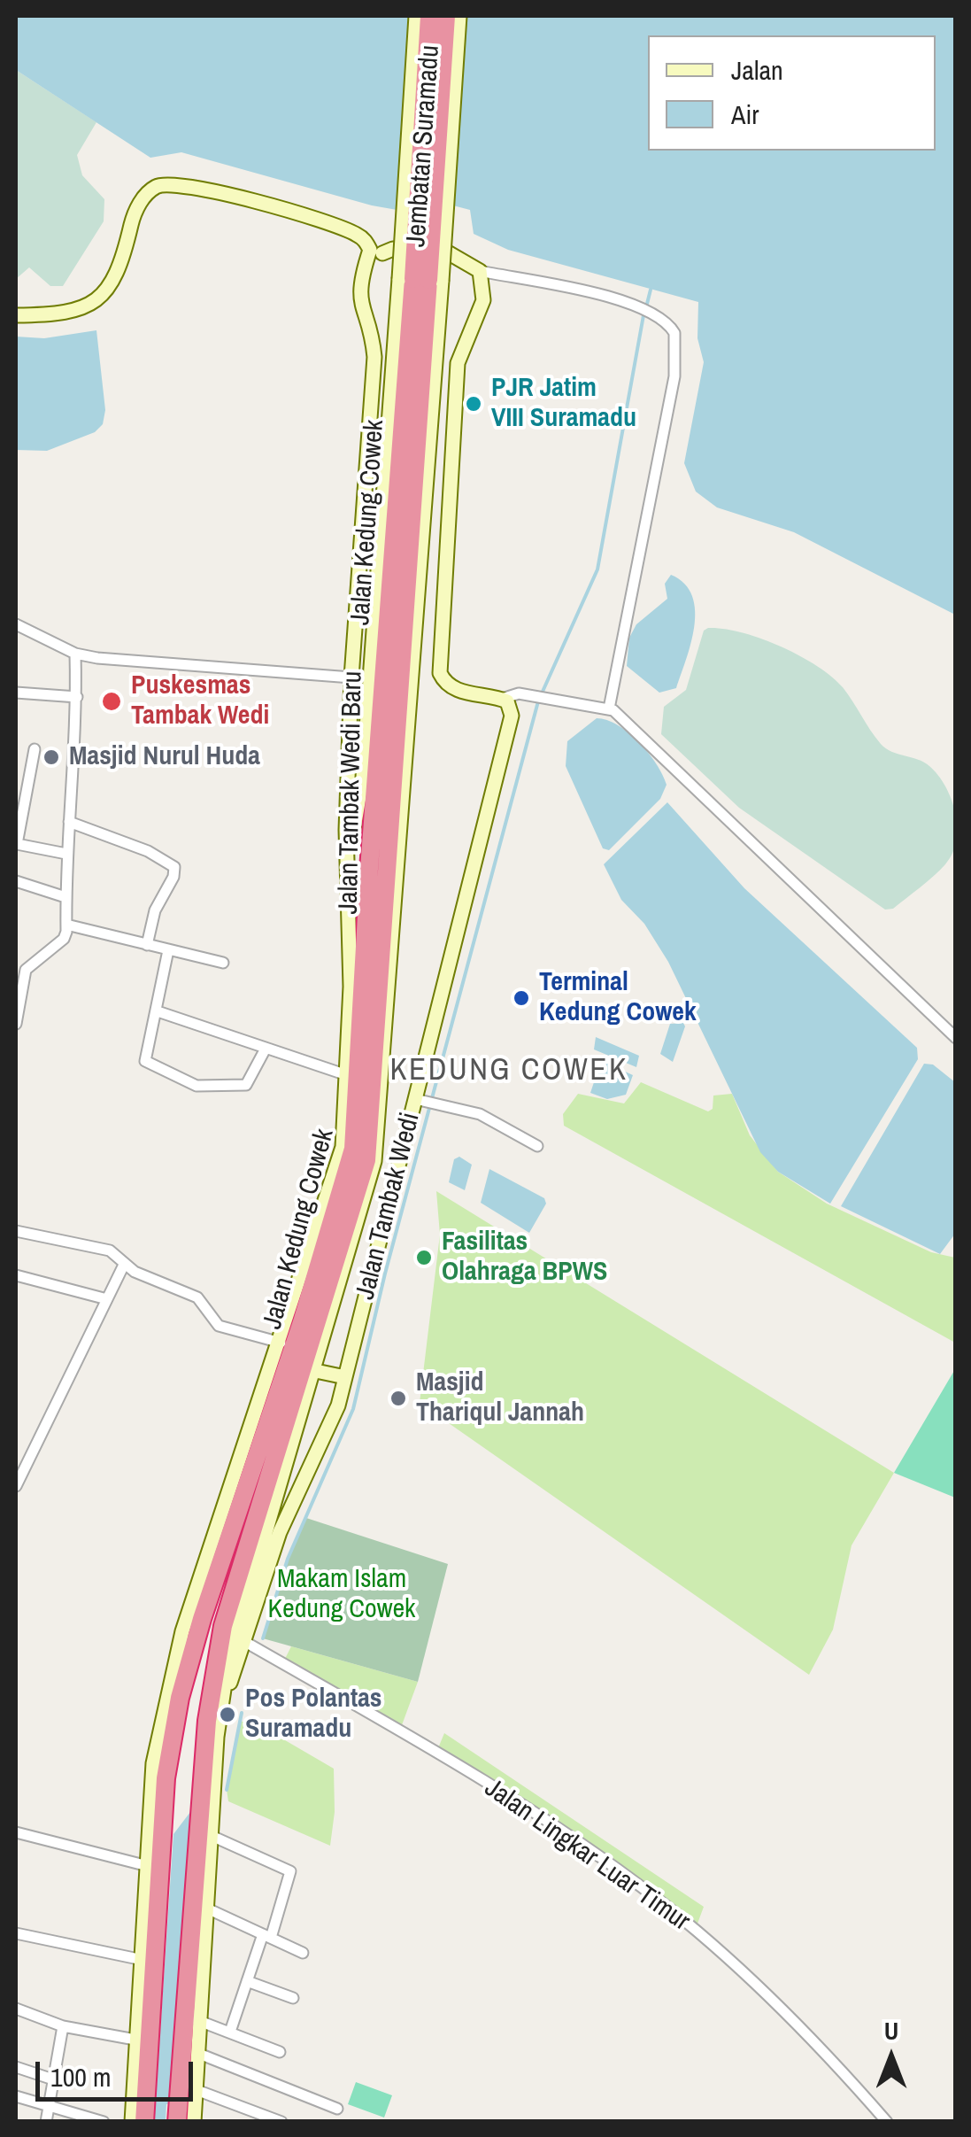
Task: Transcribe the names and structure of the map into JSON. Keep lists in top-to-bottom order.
{
  "streets": {
    "highway": ["Jembatan Suramadu", "Jalan Kedung Cowek"],
    "main road": ["Jalan Tambak Wedi Baru", "Jalan Tambak Wedi"],
    "street": ["Jalan Lingkar Luar Timur"]
  },
  "crossings": [
    ["Jembatan Suramadu", "Jalan Kedung Cowek"],
    ["Jalan Kedung Cowek", "Jalan Tambak Wedi Baru"],
    ["Jalan Kedung Cowek", "Jalan Tambak Wedi"],
    ["Jalan Tambak Wedi", "Jalan Lingkar Luar Timur"]
  ],
  "districts": ["KEDUNG COWEK"],
  "parks": ["Makam Islam Kedung Cowek"],
  "places": [
    "PJR Jatim VIII Suramadu",
    "Puskesmas Tambak Wedi",
    "Masjid Nurul Huda",
    "Terminal Kedung Cowek",
    "Fasilitas Olahraga BPWS",
    "Masjid Thariqul Jannah",
    "Pos Polantas Suramadu"
  ],
  "legend": ["Jalan", "Air"],
  "scale_bar": "100 m",
  "north": "top"
}
